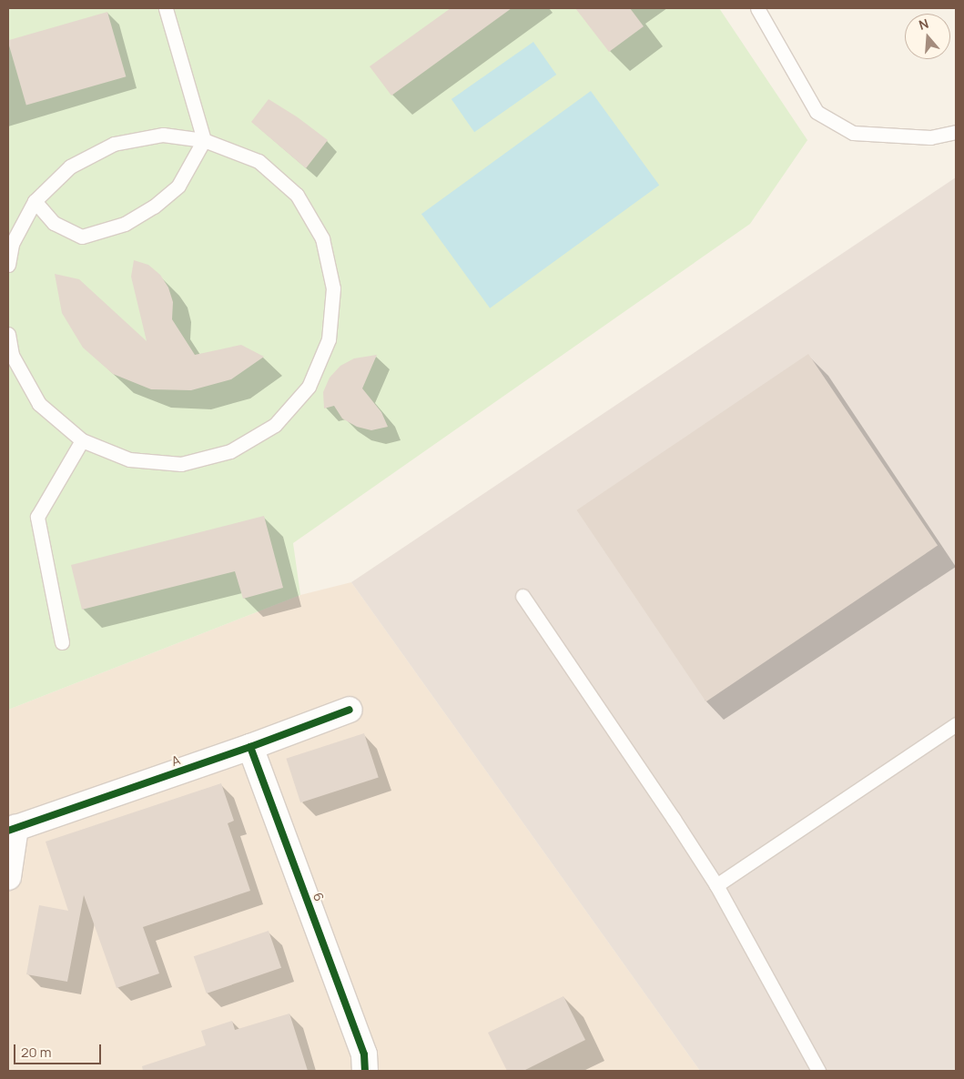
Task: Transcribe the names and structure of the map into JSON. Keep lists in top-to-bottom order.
{
  "streets": {
    "street": ["A", "6"]
  },
  "crossings": [
    ["A", "6"]
  ],
  "scale_bar": "20 m",
  "north": "top"
}
